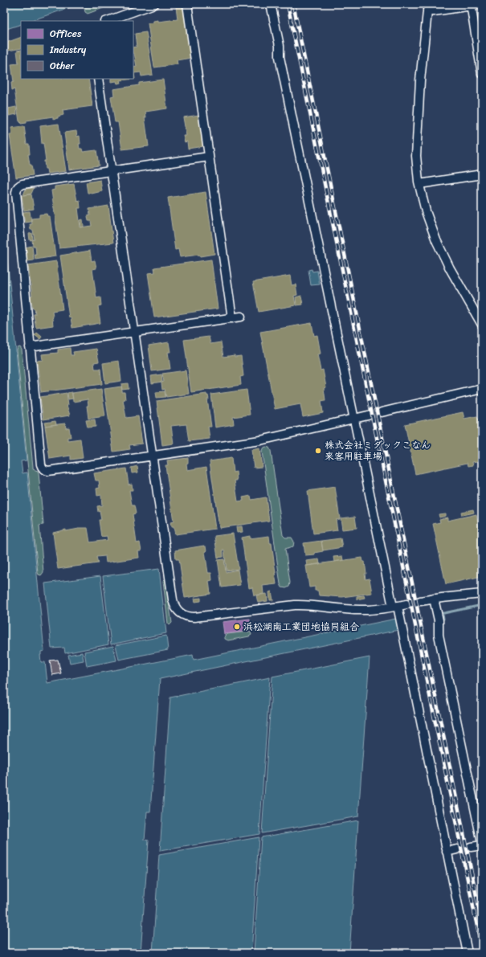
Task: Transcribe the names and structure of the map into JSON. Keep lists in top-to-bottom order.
{
  "places": ["株式会社ミダックこなん 来客用駐車場", "浜松湖南工業団地協同組合"],
  "legend": ["Offices", "Industry", "Other"]
}
